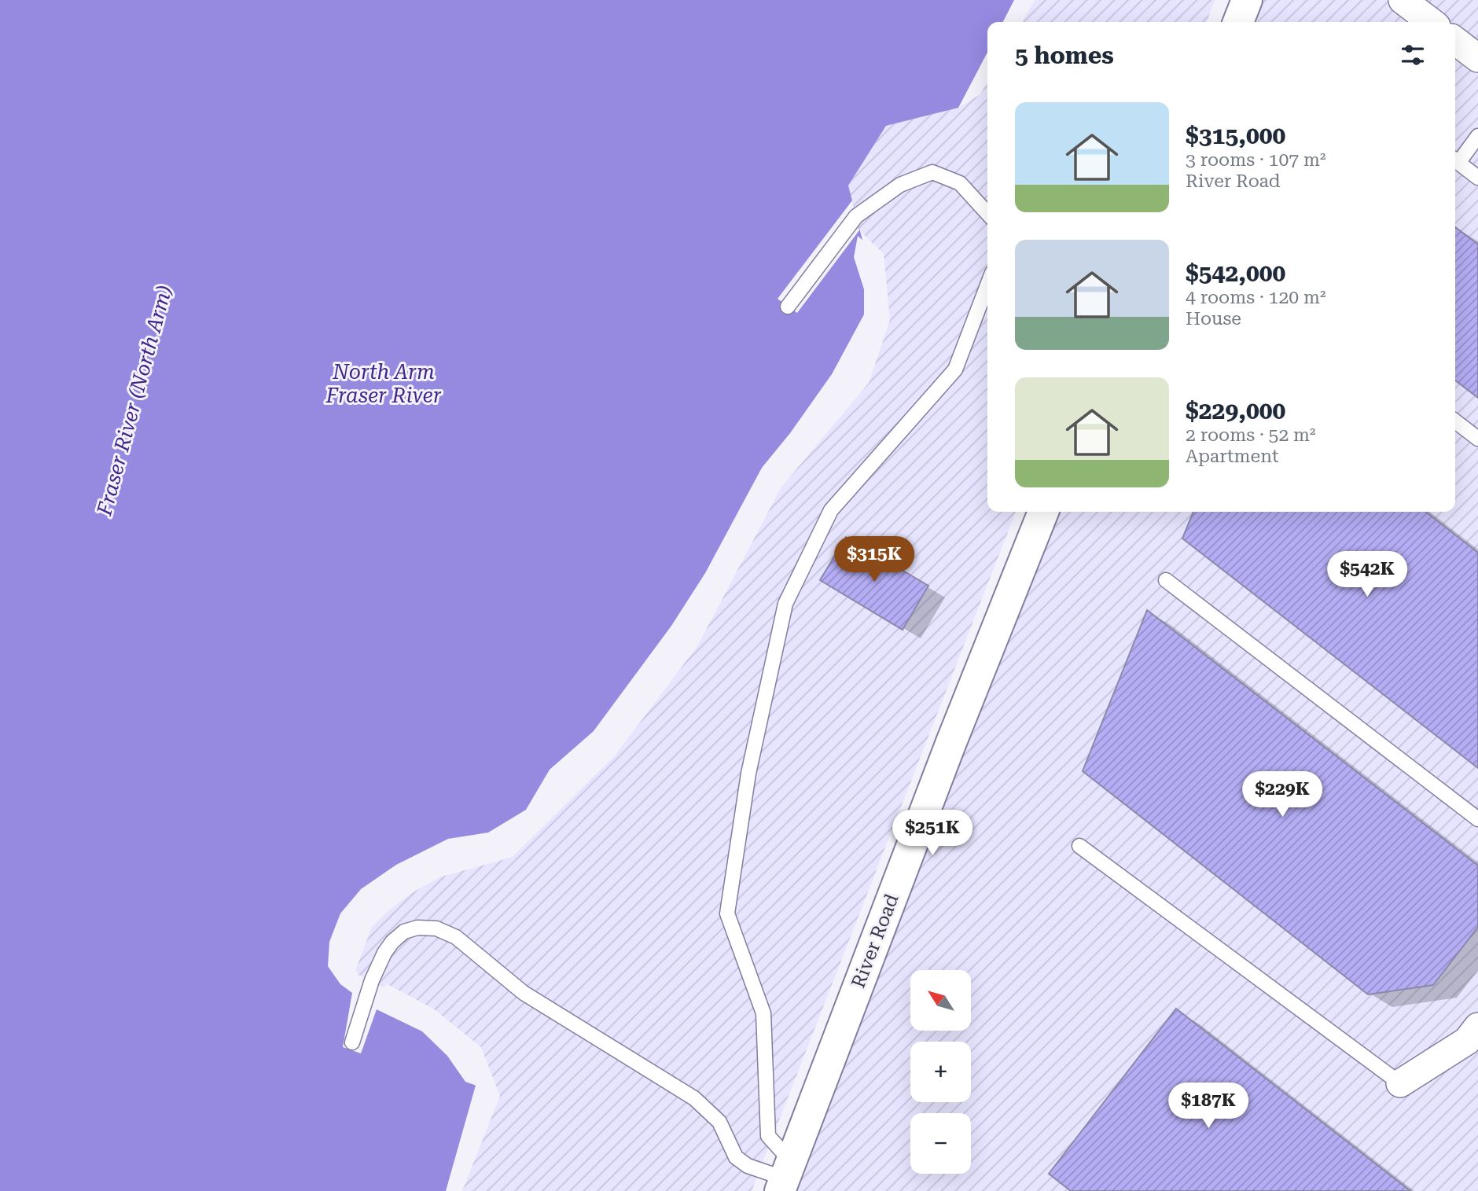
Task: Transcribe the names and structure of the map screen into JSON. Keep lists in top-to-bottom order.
{
  "streets": {
    "street": ["River Road"]
  },
  "water": ["North Arm Fraser River", "Fraser River (North Arm)"],
  "north": "top left",
  "page": {
    "heading": "5 homes",
    "list": [
      {
        "name": "$315,000",
        "note": "3 rooms · 107 m² · River Road"
      },
      {
        "name": "$542,000",
        "note": "4 rooms · 120 m² · House"
      },
      {
        "name": "$229,000",
        "note": "2 rooms · 52 m² · Apartment"
      }
    ],
    "price": [
      "$315K",
      "$542K",
      "$229K",
      "$251K",
      "$187K"
    ],
    "map_buttons": ["+", "−"]
  }
}
